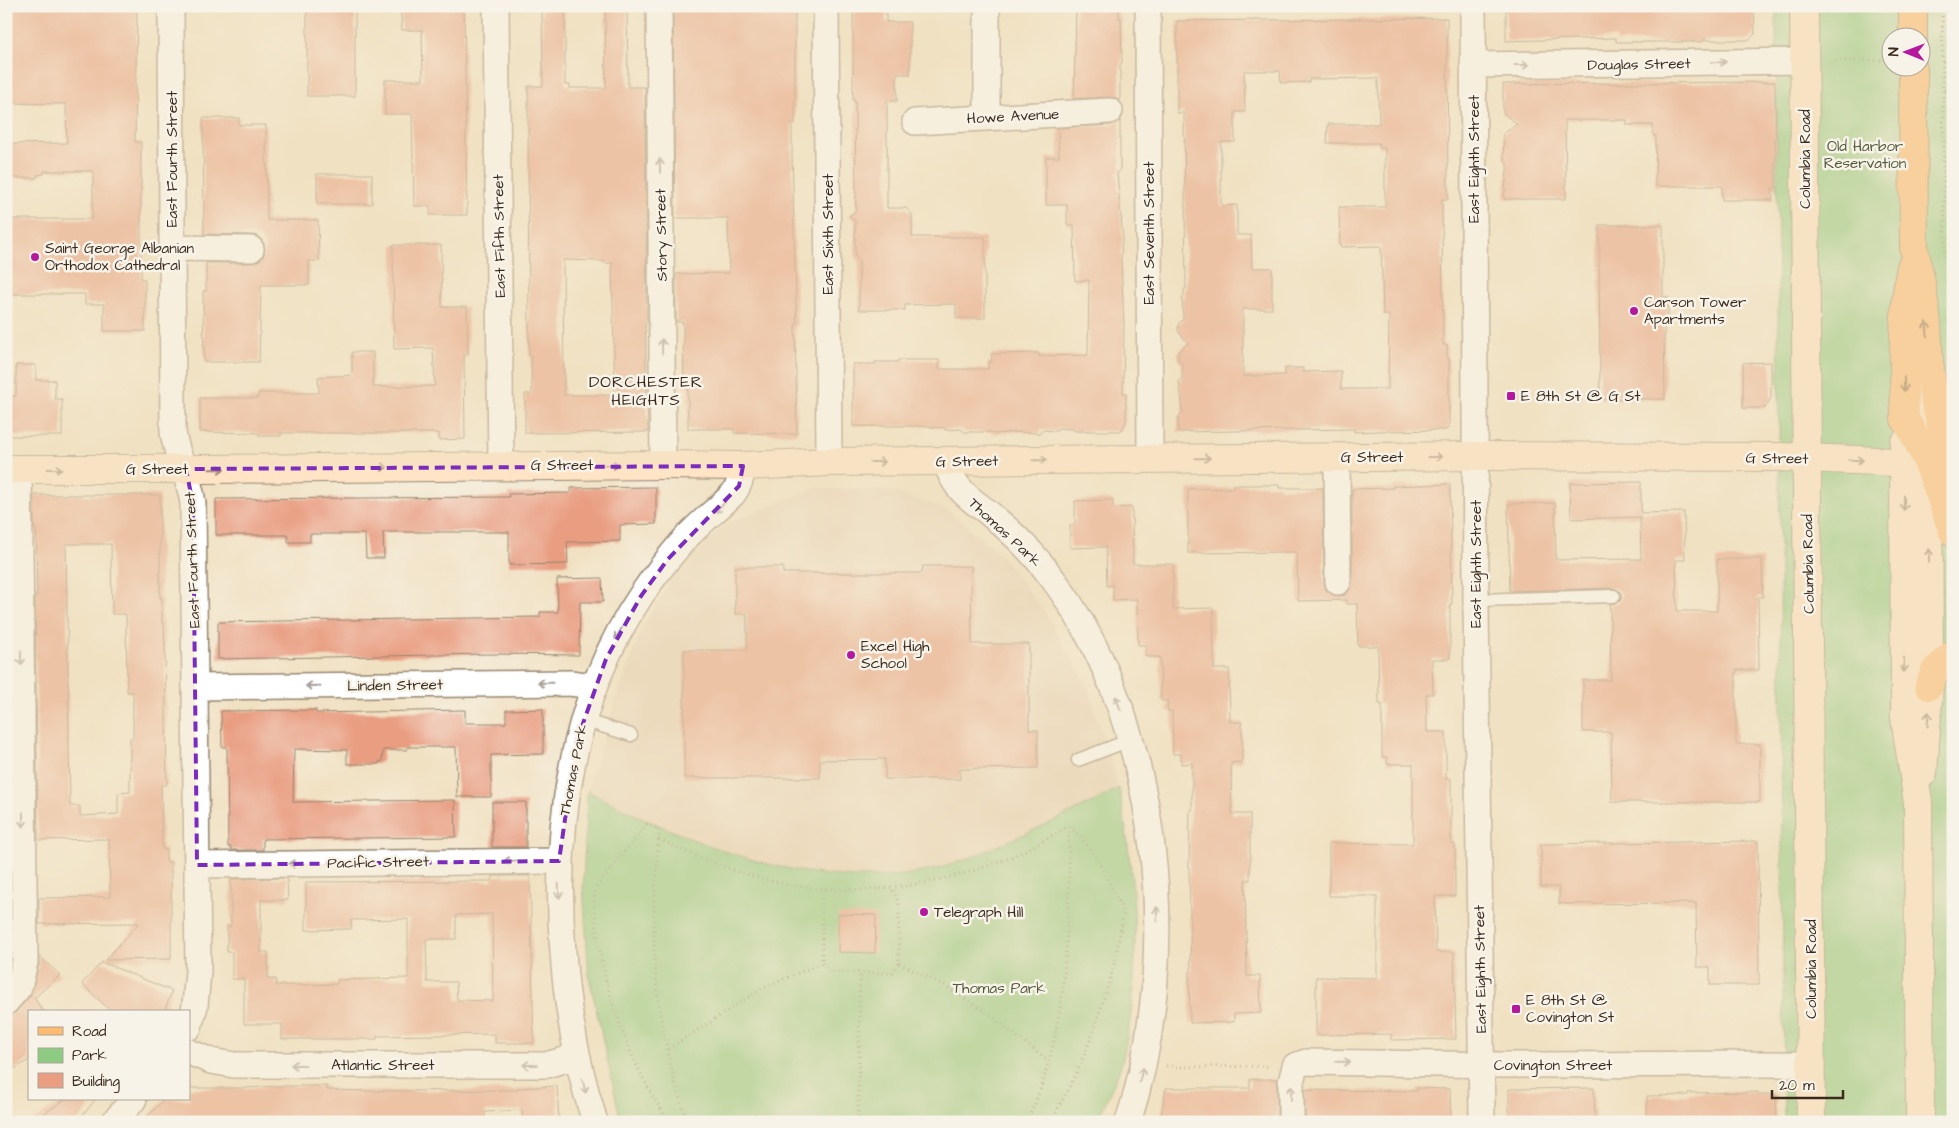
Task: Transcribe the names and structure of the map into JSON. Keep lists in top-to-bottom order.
{
  "streets": {
    "main road": ["Columbia Road", "G Street"],
    "street": [
      "Douglas Street",
      "Howe Avenue",
      "East Fourth Street",
      "East Eighth Street",
      "East Seventh Street",
      "East Sixth Street",
      "Story Street",
      "East Fifth Street",
      "Thomas Park",
      "Linden Street",
      "Pacific Street",
      "Atlantic Street",
      "Covington Street"
    ]
  },
  "crossings": [
    ["Douglas Street", "East Eighth Street"],
    ["Douglas Street", "Columbia Road"],
    ["East Fourth Street", "G Street"],
    ["East Fourth Street", "Linden Street"],
    ["East Fourth Street", "Pacific Street"],
    ["East Eighth Street", "G Street"],
    ["East Eighth Street", "Covington Street"],
    ["Columbia Road", "G Street"],
    ["Columbia Road", "Covington Street"],
    ["East Seventh Street", "G Street"],
    ["East Sixth Street", "G Street"],
    ["Story Street", "G Street"],
    ["East Fifth Street", "G Street"],
    ["G Street", "Thomas Park"],
    ["Thomas Park", "Linden Street"],
    ["Thomas Park", "Pacific Street"],
    ["Thomas Park", "Atlantic Street"]
  ],
  "one_way": [
    "Douglas Street",
    "Story Street",
    "G Street",
    "Linden Street",
    "Pacific Street",
    "Atlantic Street",
    "Covington Street"
  ],
  "districts": ["DORCHESTER HEIGHTS"],
  "parks": ["Old Harbor Reservation", "Thomas Park"],
  "places": {
    "other": [
      "Saint George Albanian Orthodox Cathedral",
      "Carson Tower Apartments",
      "Excel High School",
      "Telegraph Hill"
    ],
    "transit": ["E 8th St @ G St", "E 8th St @ Covington St"]
  },
  "legend": ["Road", "Park", "Building"],
  "scale_bar": "20 m",
  "north": "left"
}
